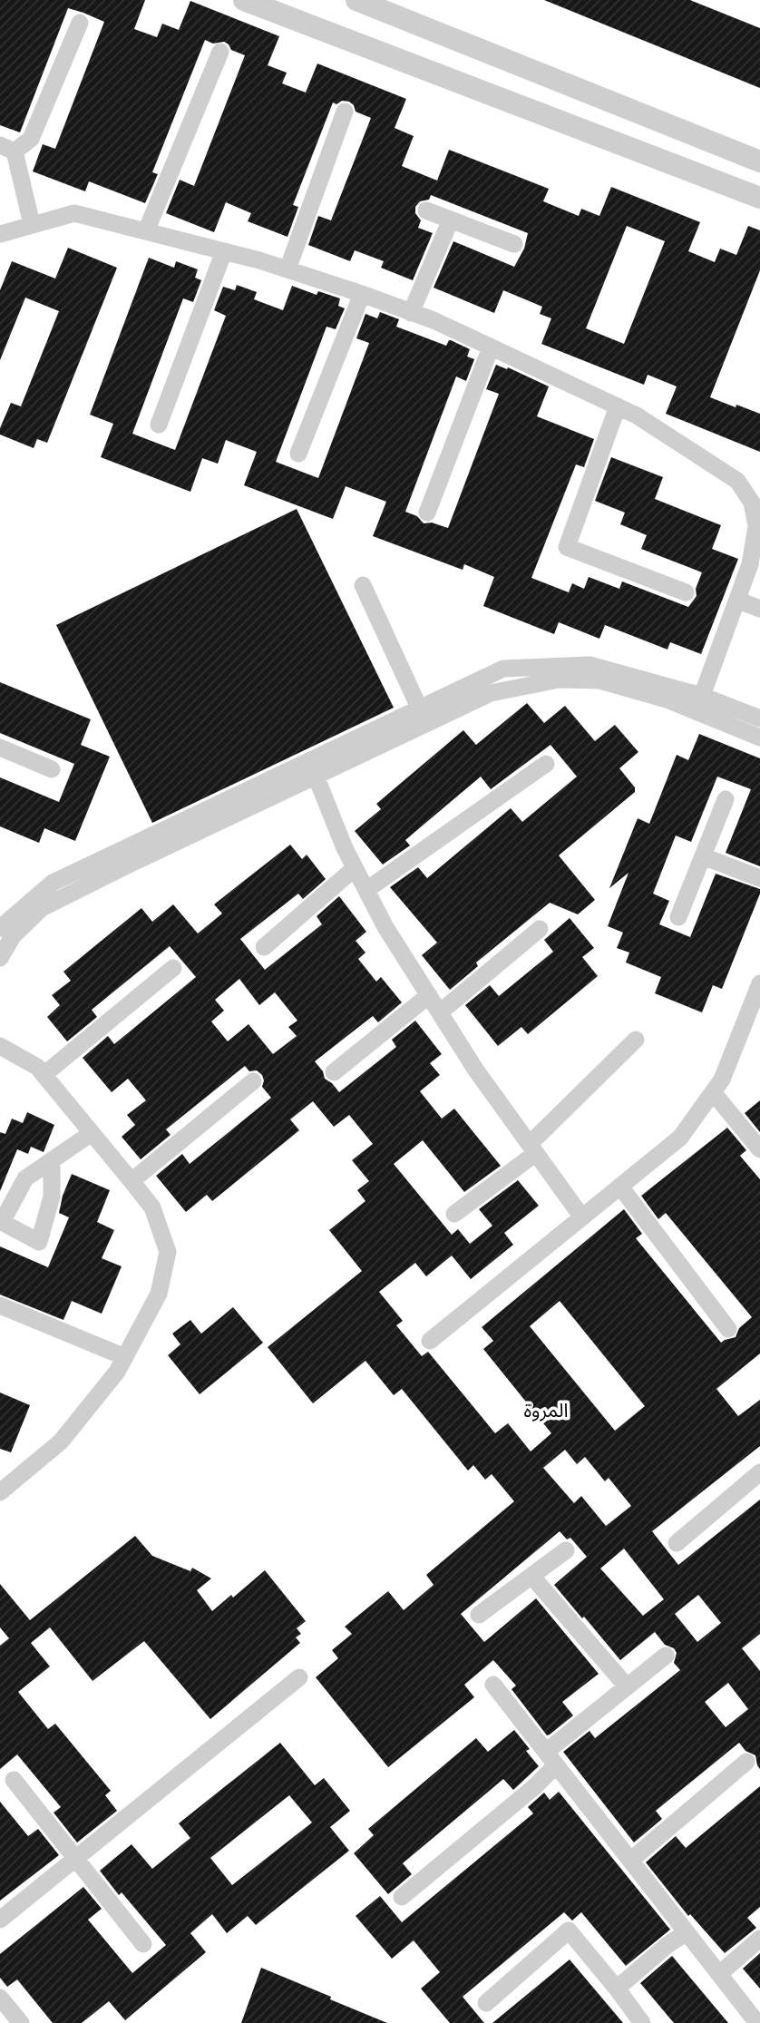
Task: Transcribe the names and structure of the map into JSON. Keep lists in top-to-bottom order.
{
  "districts": ["المروة"]
}
